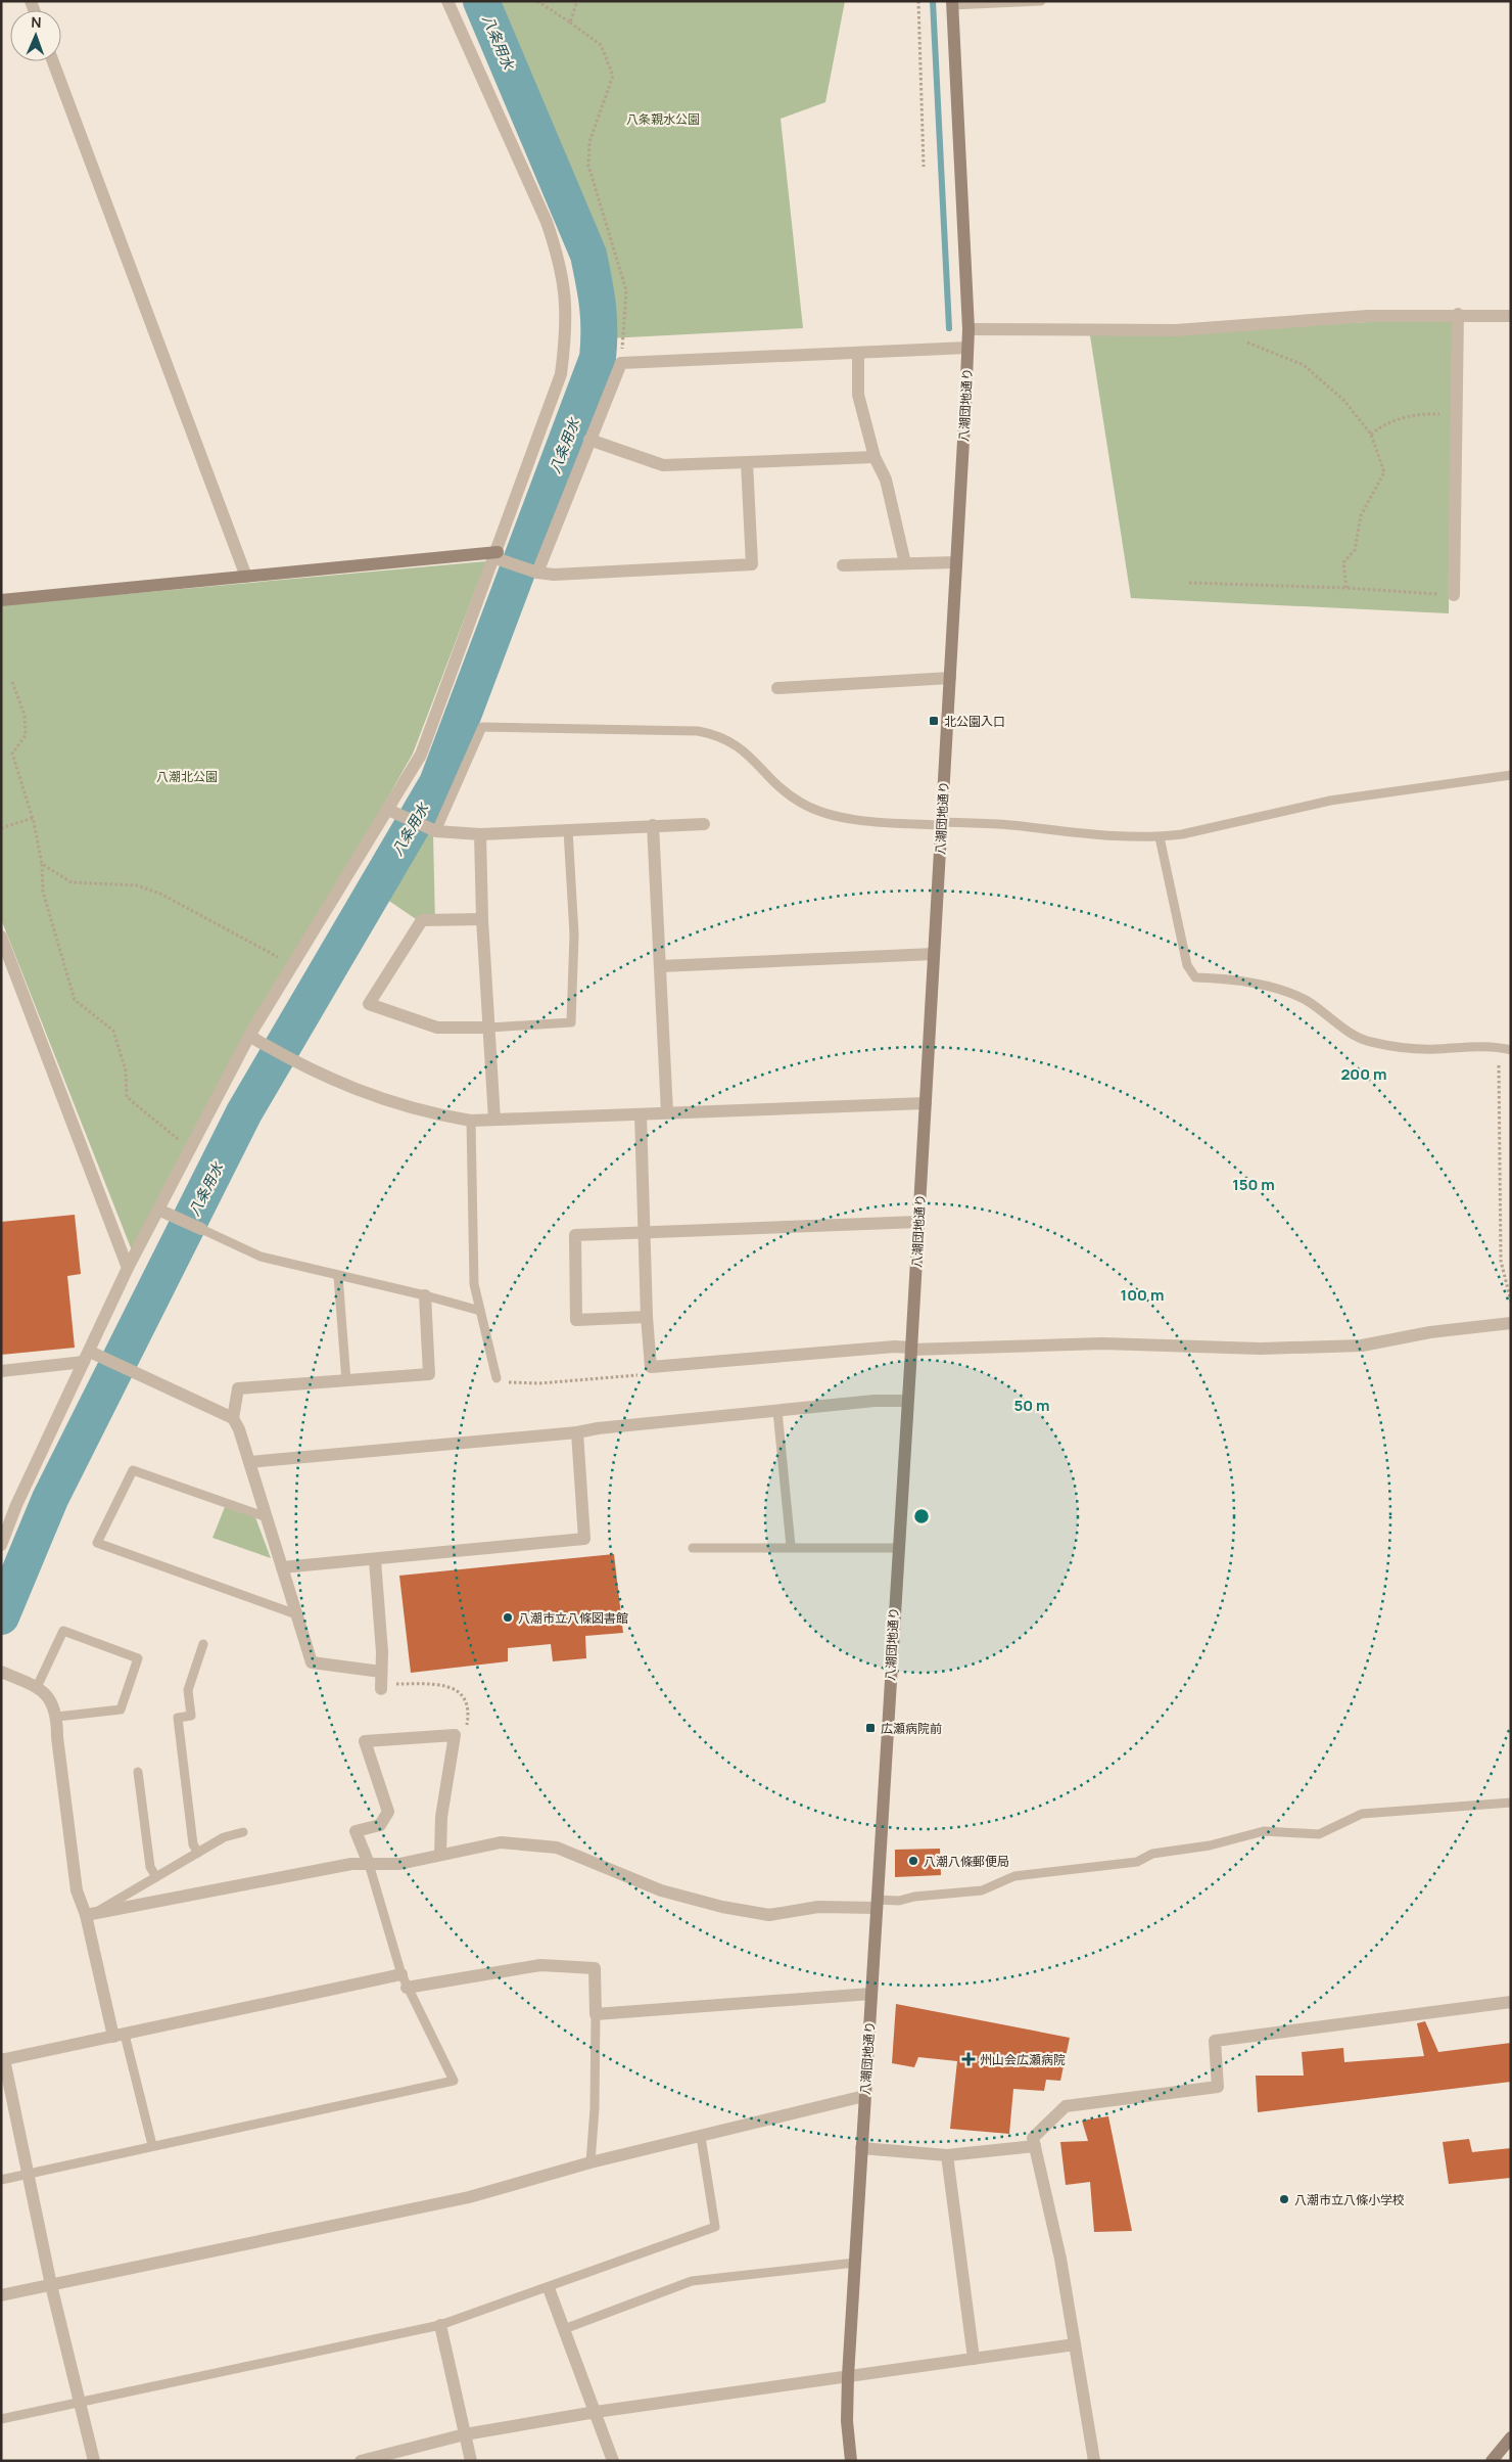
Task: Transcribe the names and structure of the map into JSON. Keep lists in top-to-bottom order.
{
  "streets": {
    "street": ["八潮団地通り"]
  },
  "water": ["八条用水"],
  "parks": ["八条親水公園", "八潮北公園"],
  "places": {
    "transit": ["北公園入口", "広瀬病院前"],
    "other": ["八潮市立八條図書館", "八潮八條郵便局", "八潮市立八條小学校"],
    "health": ["州山会広瀬病院"]
  },
  "north": "top",
  "rings": [
    "200 m",
    "150 m",
    "100 m",
    "50 m"
  ]
}
